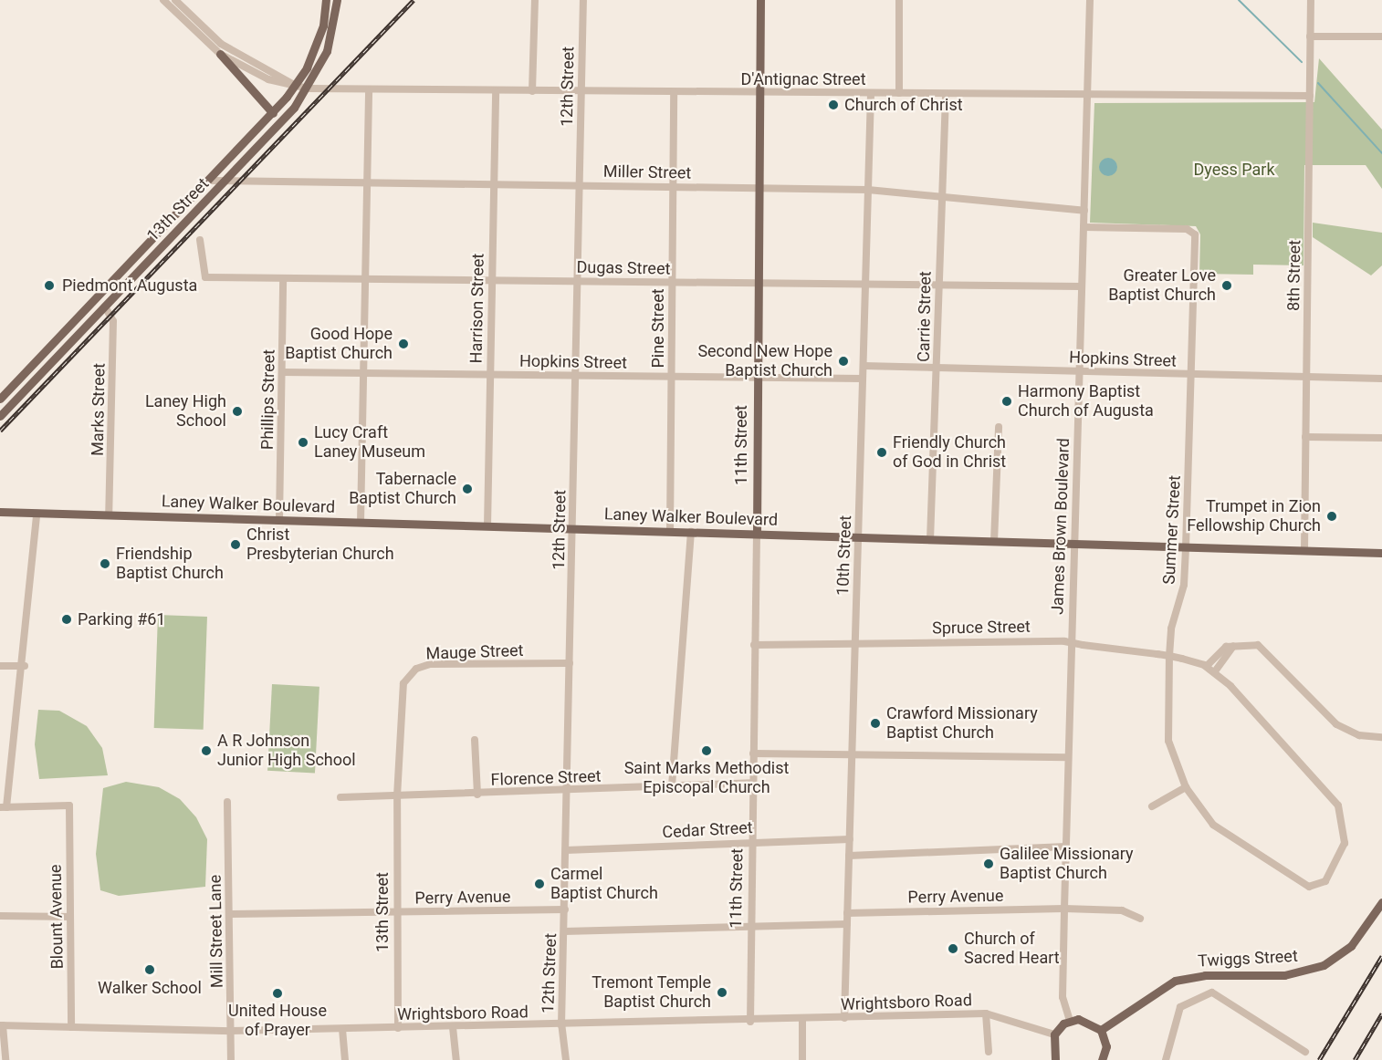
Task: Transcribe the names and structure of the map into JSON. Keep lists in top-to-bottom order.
{
  "streets": {
    "main road": [
      "13th Street",
      "11th Street",
      "Laney Walker Boulevard",
      "Twiggs Street"
    ],
    "street": [
      "D'Antignac Street",
      "12th Street",
      "Miller Street",
      "Dugas Street",
      "8th Street",
      "Harrison Street",
      "Carrie Street",
      "Pine Street",
      "Hopkins Street",
      "Phillips Street",
      "Marks Street",
      "James Brown Boulevard",
      "Summer Street",
      "10th Street",
      "Spruce Street",
      "Mauge Street",
      "Florence Street",
      "Cedar Street",
      "Perry Avenue",
      "Blount Avenue",
      "Mill Street Lane",
      "Wrightsboro Road"
    ]
  },
  "crossings": [
    ["D'Antignac Street", "12th Street"],
    ["D'Antignac Street", "13th Street"],
    ["D'Antignac Street", "8th Street"],
    ["D'Antignac Street", "Harrison Street"],
    ["D'Antignac Street", "Carrie Street"],
    ["D'Antignac Street", "Pine Street"],
    ["D'Antignac Street", "11th Street"],
    ["D'Antignac Street", "James Brown Boulevard"],
    ["D'Antignac Street", "10th Street"],
    ["12th Street", "Miller Street"],
    ["12th Street", "Dugas Street"],
    ["12th Street", "Hopkins Street"],
    ["12th Street", "Laney Walker Boulevard"],
    ["12th Street", "Mauge Street"],
    ["12th Street", "Florence Street"],
    ["12th Street", "Cedar Street"],
    ["12th Street", "Perry Avenue"],
    ["12th Street", "Wrightsboro Road"],
    ["Miller Street", "13th Street"],
    ["Miller Street", "Harrison Street"],
    ["Miller Street", "Carrie Street"],
    ["Miller Street", "Pine Street"],
    ["Miller Street", "11th Street"],
    ["Miller Street", "James Brown Boulevard"],
    ["Miller Street", "10th Street"],
    ["13th Street", "Marks Street"],
    ["13th Street", "Mauge Street"],
    ["13th Street", "Florence Street"],
    ["13th Street", "Perry Avenue"],
    ["13th Street", "Wrightsboro Road"],
    ["Dugas Street", "Harrison Street"],
    ["Dugas Street", "Carrie Street"],
    ["Dugas Street", "Pine Street"],
    ["Dugas Street", "Phillips Street"],
    ["Dugas Street", "11th Street"],
    ["Dugas Street", "James Brown Boulevard"],
    ["Dugas Street", "10th Street"],
    ["8th Street", "Hopkins Street"],
    ["8th Street", "Laney Walker Boulevard"],
    ["Harrison Street", "Hopkins Street"],
    ["Harrison Street", "Laney Walker Boulevard"],
    ["Carrie Street", "Hopkins Street"],
    ["Carrie Street", "Laney Walker Boulevard"],
    ["Pine Street", "Hopkins Street"],
    ["Pine Street", "Laney Walker Boulevard"],
    ["Hopkins Street", "Phillips Street"],
    ["Hopkins Street", "11th Street"],
    ["Hopkins Street", "James Brown Boulevard"],
    ["Hopkins Street", "Summer Street"],
    ["Hopkins Street", "10th Street"],
    ["Phillips Street", "Laney Walker Boulevard"],
    ["Marks Street", "Laney Walker Boulevard"],
    ["11th Street", "Laney Walker Boulevard"],
    ["11th Street", "Spruce Street"],
    ["11th Street", "Florence Street"],
    ["11th Street", "Cedar Street"],
    ["11th Street", "Wrightsboro Road"],
    ["Laney Walker Boulevard", "James Brown Boulevard"],
    ["Laney Walker Boulevard", "Summer Street"],
    ["Laney Walker Boulevard", "10th Street"],
    ["James Brown Boulevard", "Summer Street"],
    ["James Brown Boulevard", "Spruce Street"],
    ["James Brown Boulevard", "Perry Avenue"],
    ["Summer Street", "Spruce Street"],
    ["10th Street", "Spruce Street"],
    ["10th Street", "Cedar Street"],
    ["10th Street", "Perry Avenue"],
    ["10th Street", "Wrightsboro Road"],
    ["Mauge Street", "Florence Street"],
    ["Perry Avenue", "Mill Street Lane"],
    ["Blount Avenue", "Wrightsboro Road"],
    ["Mill Street Lane", "Wrightsboro Road"]
  ],
  "parks": ["Dyess Park"],
  "places": [
    "Church of Christ",
    "Piedmont Augusta",
    "Greater Love Baptist Church",
    "Good Hope Baptist Church",
    "Second New Hope Baptist Church",
    "Harmony Baptist Church of Augusta",
    "Laney High School",
    "Lucy Craft Laney Museum",
    "Friendly Church of God in Christ",
    "Tabernacle Baptist Church",
    "Trumpet in Zion Fellowship Church",
    "Christ Presbyterian Church",
    "Friendship Baptist Church",
    "Parking #61",
    "Crawford Missionary Baptist Church",
    "A R Johnson Junior High School",
    "Saint Marks Methodist Episcopal Church",
    "Galilee Missionary Baptist Church",
    "Carmel Baptist Church",
    "Church of Sacred Heart",
    "Walker School",
    "Tremont Temple Baptist Church",
    "United House of Prayer"
  ]
}
